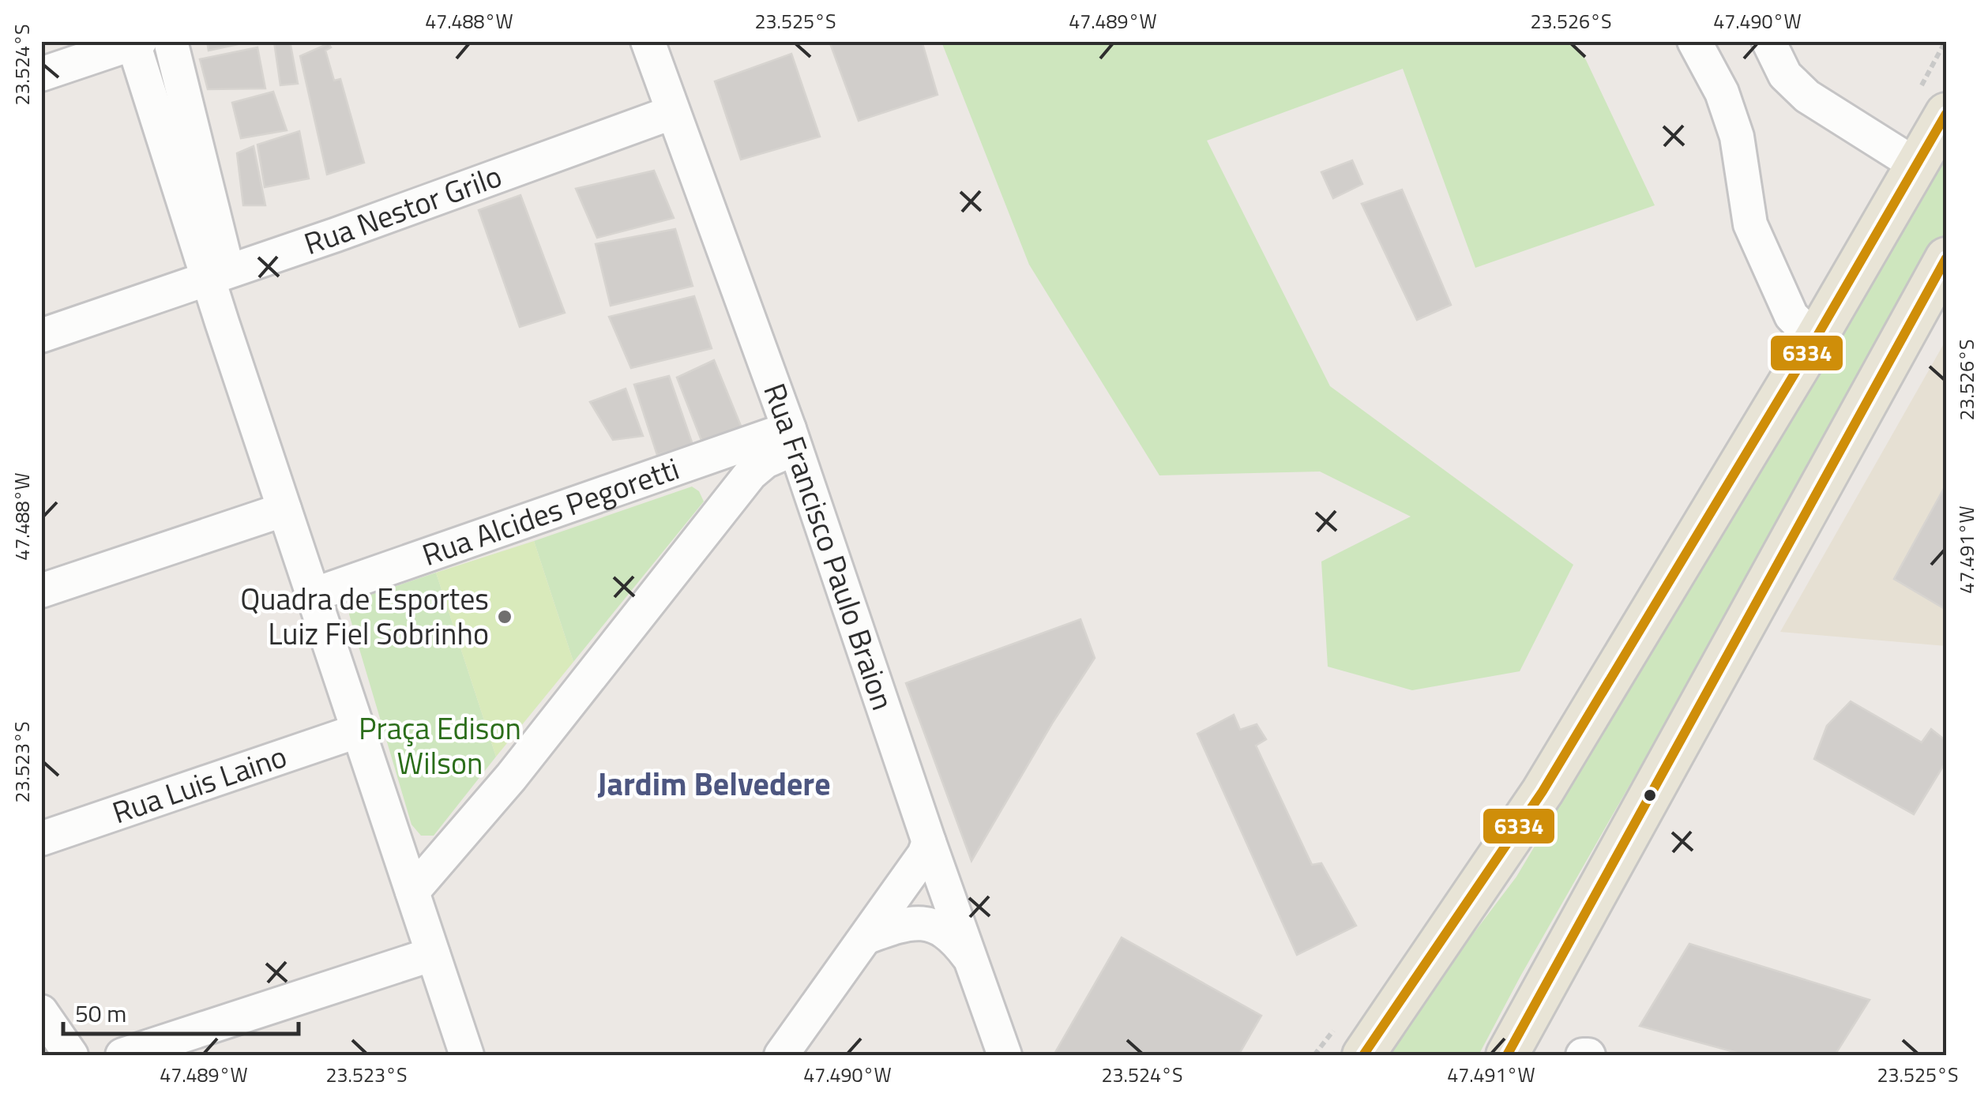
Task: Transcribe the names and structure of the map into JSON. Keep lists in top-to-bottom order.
{
  "streets": {
    "street": [
      "Rua Nestor Grilo",
      "Rua Alcides Pegoretti",
      "Rua Francisco Paulo Braion",
      "Rua Luis Laino"
    ]
  },
  "crossings": [
    ["Rua Nestor Grilo", "Rua Francisco Paulo Braion"],
    ["Rua Alcides Pegoretti", "Rua Francisco Paulo Braion"]
  ],
  "districts": ["Jardim Belvedere"],
  "parks": ["Praça Edison Wilson"],
  "places": ["Quadra de Esportes Luiz Fiel Sobrinho"],
  "lines": ["transit line 6334"],
  "scale_bar": "50 m",
  "coordinates": [
    "47.488°W",
    "23.525°S",
    "47.489°W",
    "23.526°S",
    "47.490°W",
    "23.524°S",
    "47.491°W",
    "23.523°S"
  ]
}
